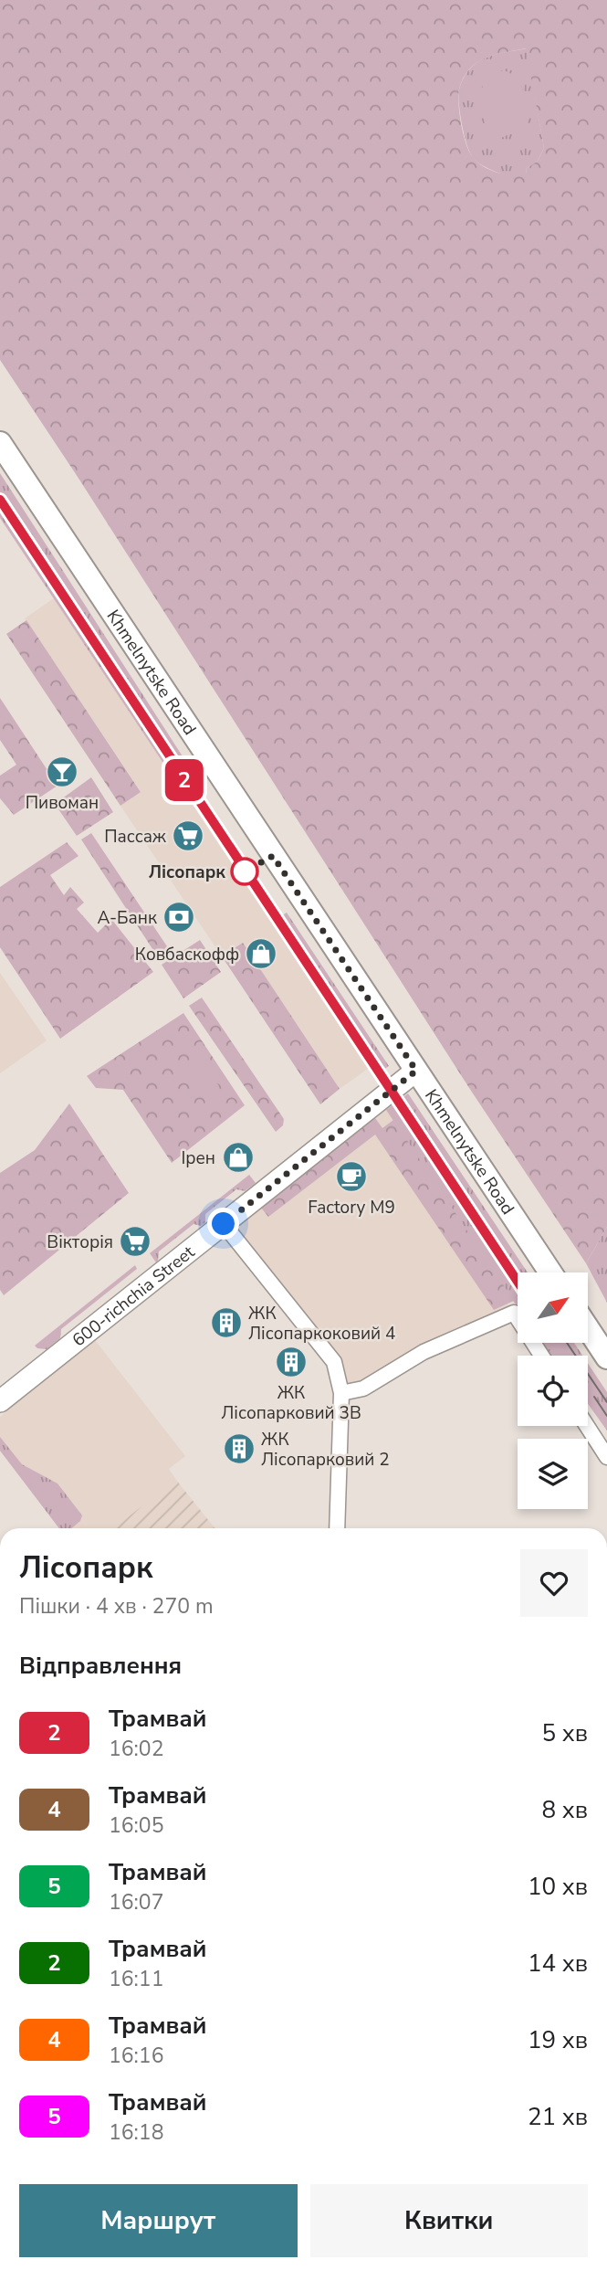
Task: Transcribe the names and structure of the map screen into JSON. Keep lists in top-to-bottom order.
{
  "streets": {
    "main road": ["Khmelnytske Road", "600-richchia Street"]
  },
  "crossings": [
    ["Khmelnytske Road", "600-richchia Street"]
  ],
  "places": {
    "bar": ["Пивоман"],
    "supermarket": ["Пассаж", "Вікторія"],
    "other": ["Лісопарк"],
    "bank": ["А-Банк"],
    "shop": ["Ковбаскофф", "Ірен"],
    "cafe": ["Factory M9"],
    "building": ["ЖК Лісопаркоковий 4", "ЖК Лісопарковий 3В", "ЖК Лісопарковий 2"]
  },
  "lines": ["tram line 2"],
  "north": "top right",
  "page": {
    "on_map": "2",
    "heading": [
      ["Лісопарк", "Пішки · 4 хв · 270 m"],
      "Відправлення"
    ],
    "list": [
      {
        "mark": "2",
        "name": "Трамвай",
        "note": "16:02",
        "value": "5 хв"
      },
      {
        "mark": "4",
        "name": "Трамвай",
        "note": "16:05",
        "value": "8 хв"
      },
      {
        "mark": "5",
        "name": "Трамвай",
        "note": "16:07",
        "value": "10 хв"
      },
      {
        "mark": "2",
        "name": "Трамвай",
        "note": "16:11",
        "value": "14 хв"
      },
      {
        "mark": "4",
        "name": "Трамвай",
        "note": "16:16",
        "value": "19 хв"
      },
      {
        "mark": "5",
        "name": "Трамвай",
        "note": "16:18",
        "value": "21 хв"
      }
    ],
    "buttons": ["Маршрут", "Квитки"]
  }
}
